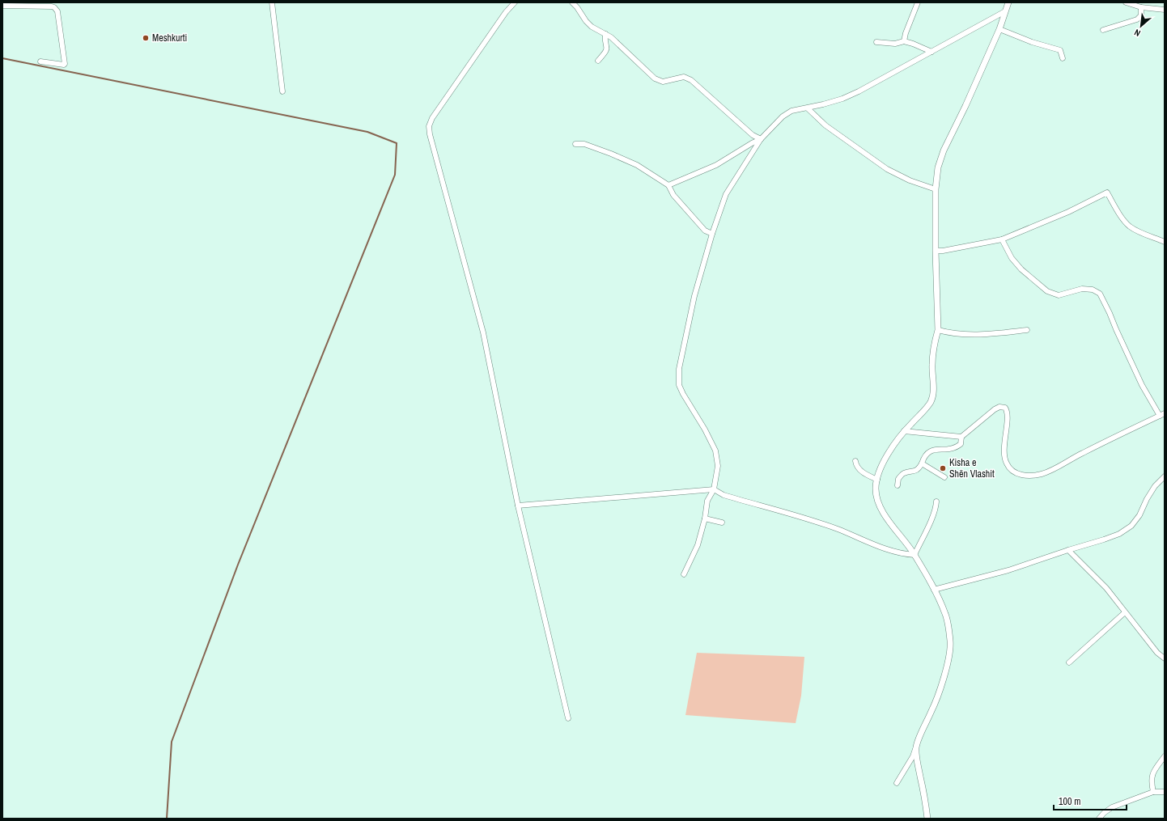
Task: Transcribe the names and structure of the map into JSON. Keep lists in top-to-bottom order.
{
  "places": ["Meshkurti", "Kisha e Shën Vlashit"],
  "scale_bar": "100 m",
  "north": "bottom left"
}
